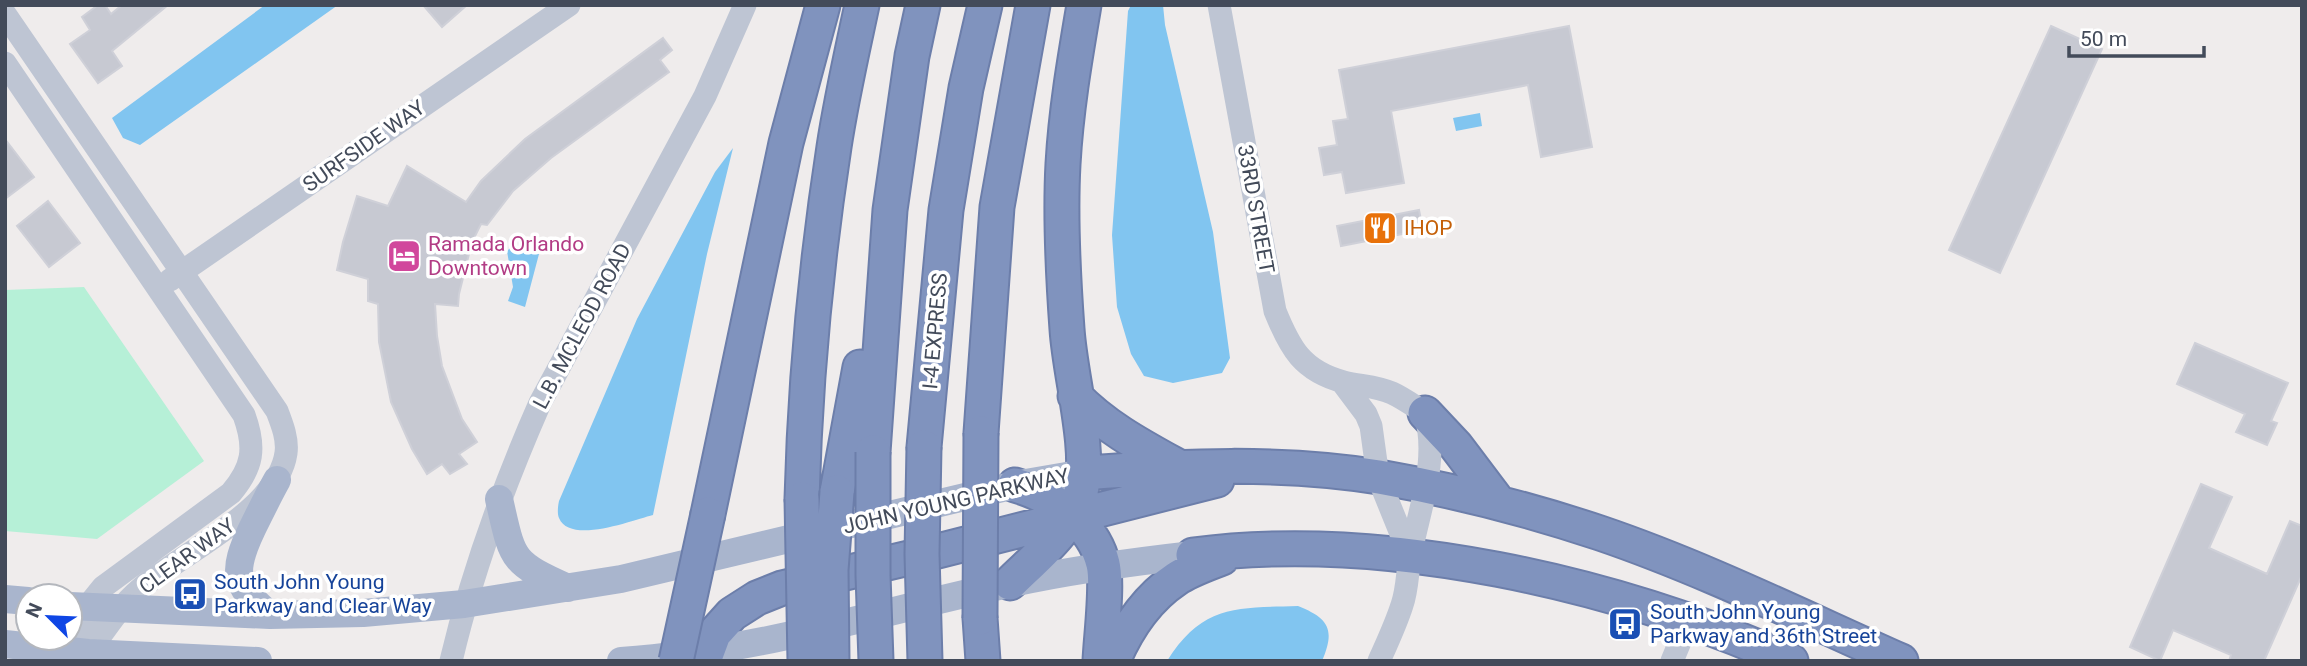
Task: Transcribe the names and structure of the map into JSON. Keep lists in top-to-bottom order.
{
  "streets": {
    "highway": ["I-4 EXPRESS", "JOHN YOUNG PARKWAY"],
    "street": [
      "SURFSIDE WAY",
      "33RD STREET",
      "L.B. MCLEOD ROAD",
      "CLEAR WAY"
    ]
  },
  "crossings": [
    ["SURFSIDE WAY", "CLEAR WAY"],
    ["33RD STREET", "JOHN YOUNG PARKWAY"],
    ["L.B. MCLEOD ROAD", "JOHN YOUNG PARKWAY"],
    ["JOHN YOUNG PARKWAY", "CLEAR WAY"]
  ],
  "places": {
    "restaurant": ["IHOP"],
    "hotel": ["Ramada Orlando Downtown"],
    "bus stop": ["South John Young Parkway and Clear Way", "South John Young Parkway and 36th Street"]
  },
  "scale_bar": "50 m",
  "north": "top left"
}
